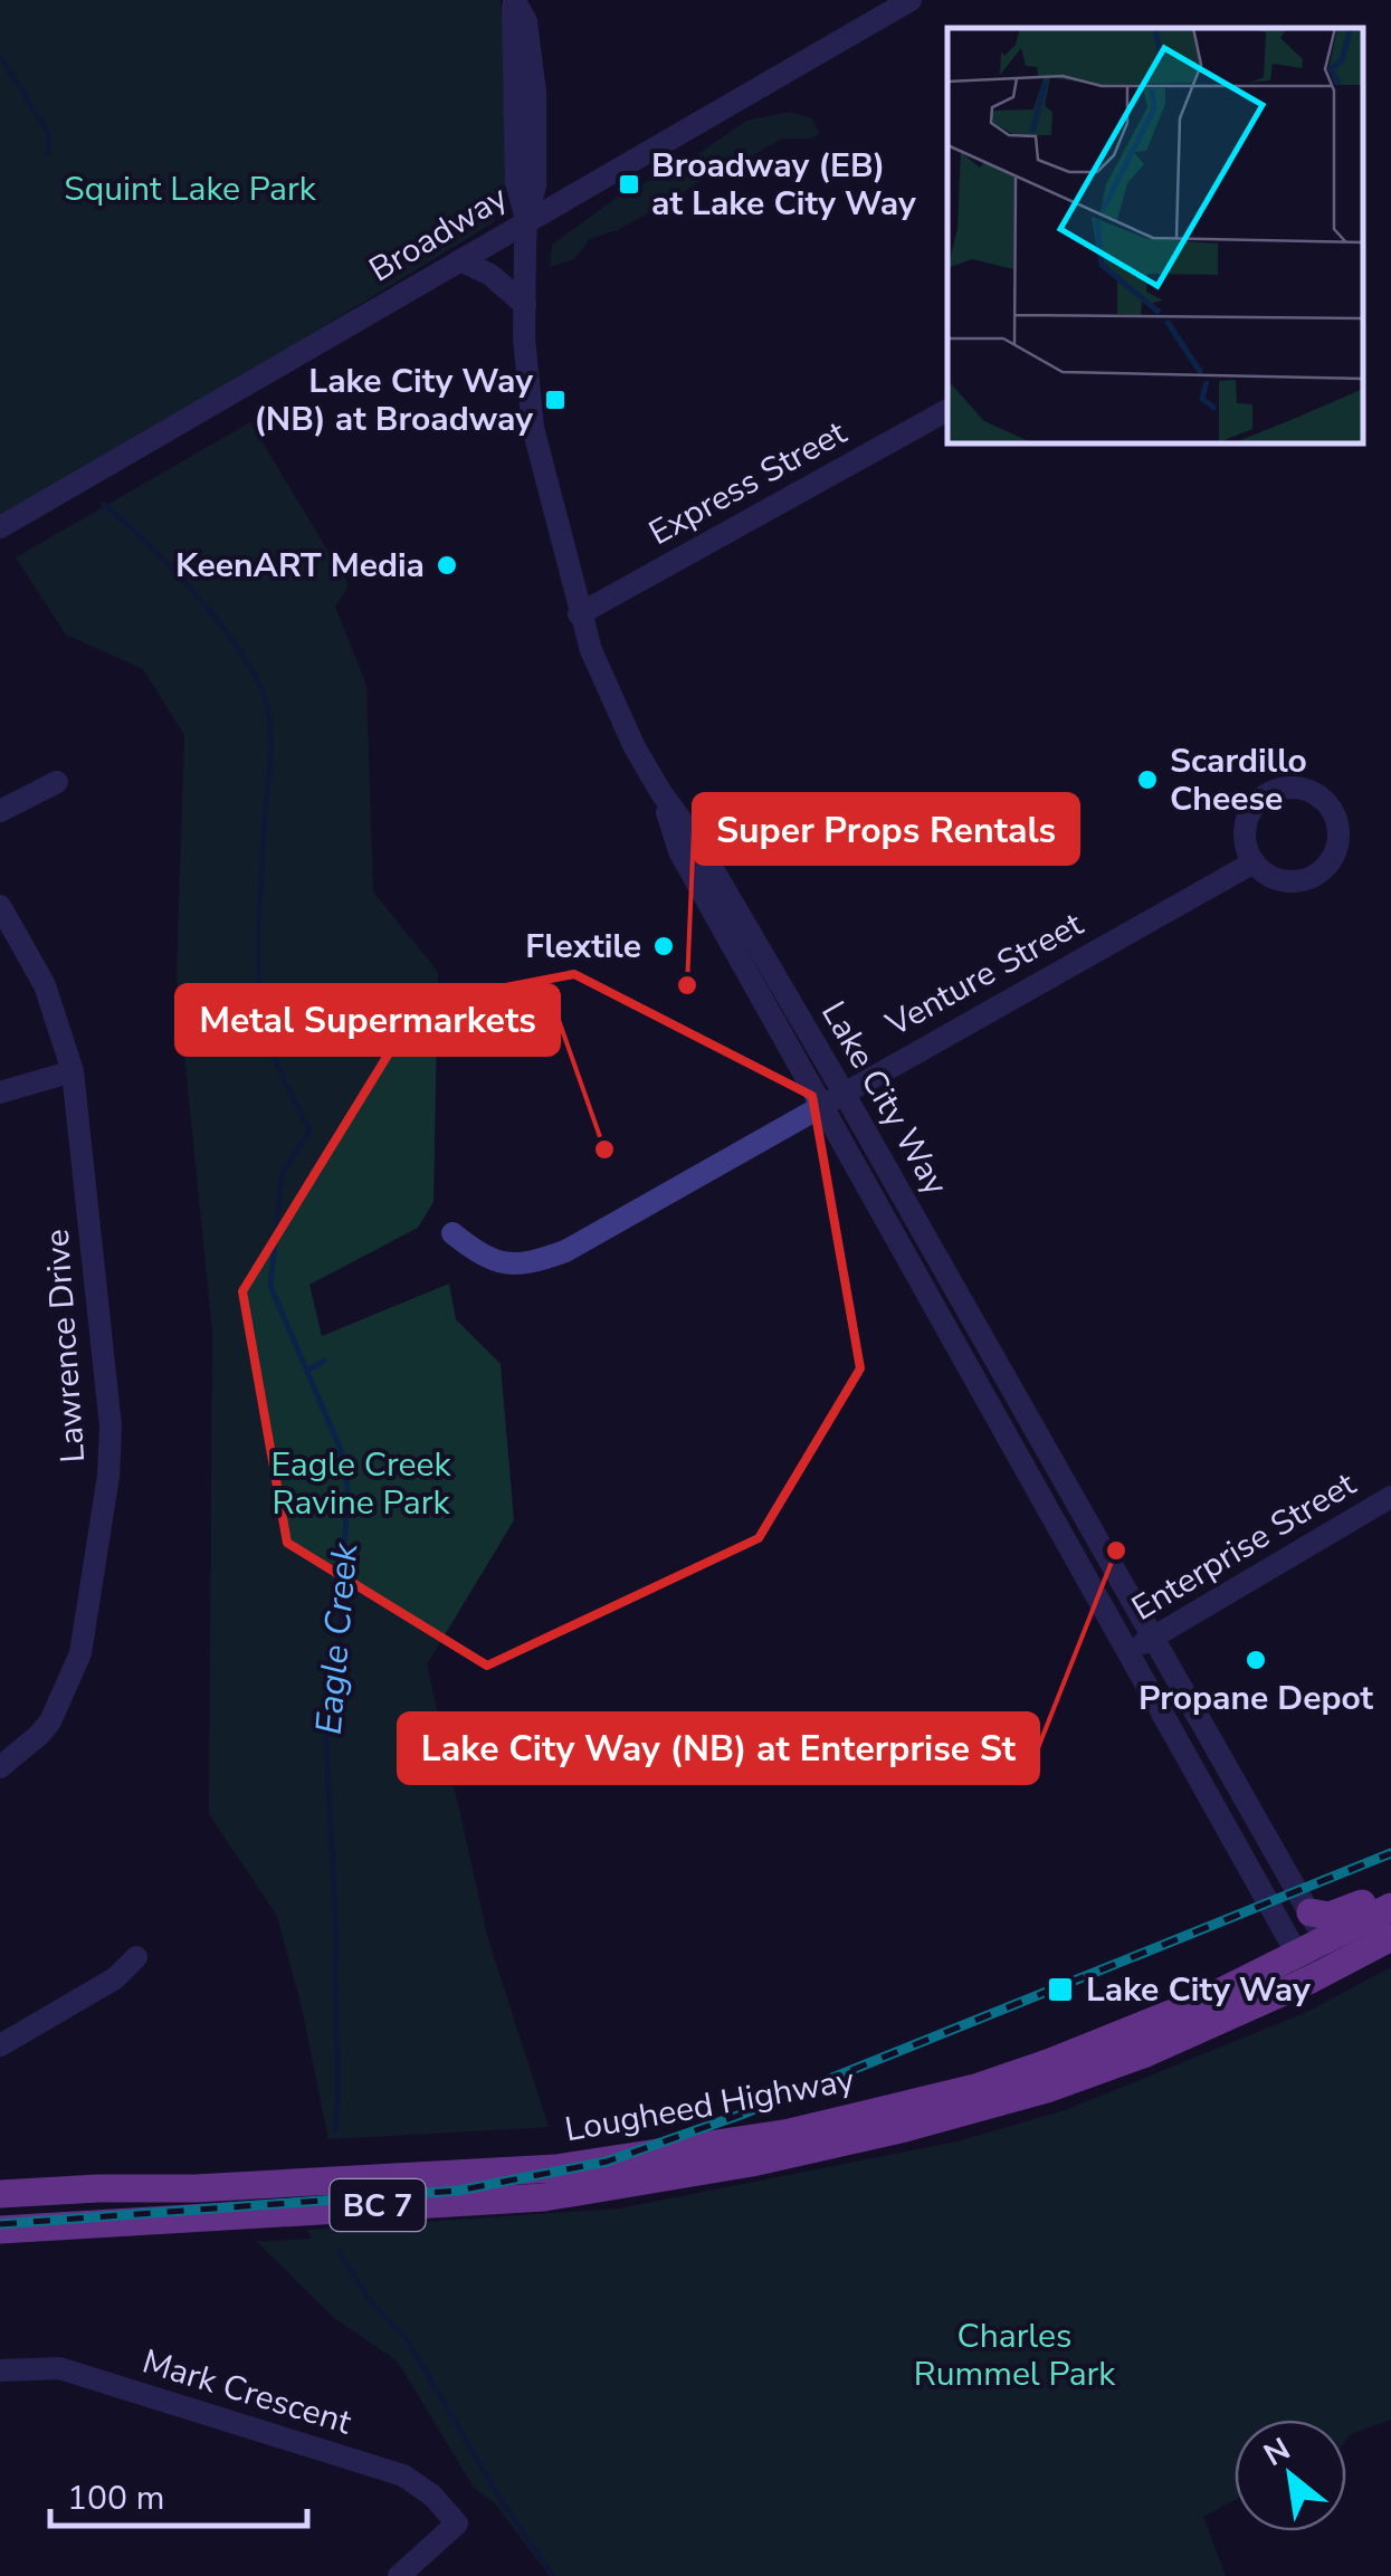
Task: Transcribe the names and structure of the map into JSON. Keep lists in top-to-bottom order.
{
  "streets": {
    "main road": ["Lougheed Highway", "BC 7"],
    "street": [
      "Broadway",
      "Express Street",
      "Venture Street",
      "Lake City Way",
      "Lawrence Drive",
      "Enterprise Street",
      "Mark Crescent"
    ]
  },
  "crossings": [
    ["Broadway", "Lake City Way"],
    ["Express Street", "Lake City Way"],
    ["Venture Street", "Lake City Way"],
    ["Lake City Way", "Enterprise Street"],
    ["Lake City Way", "Lougheed Highway"]
  ],
  "water": ["Eagle Creek"],
  "parks": ["Squint Lake Park", "Eagle Creek Ravine Park", "Charles Rummel Park"],
  "places": {
    "transit": ["Broadway (EB) at Lake City Way", "Lake City Way (NB) at Broadway", "Lake City Way"],
    "other": [
      "KeenART Media",
      "Scardillo Cheese",
      "Flextile",
      "Super Props Rentals",
      "Metal Supermarkets",
      "Lake City Way (NB) at Enterprise St",
      "Propane Depot"
    ]
  },
  "scale_bar": "100 m",
  "north": "top left"
}
